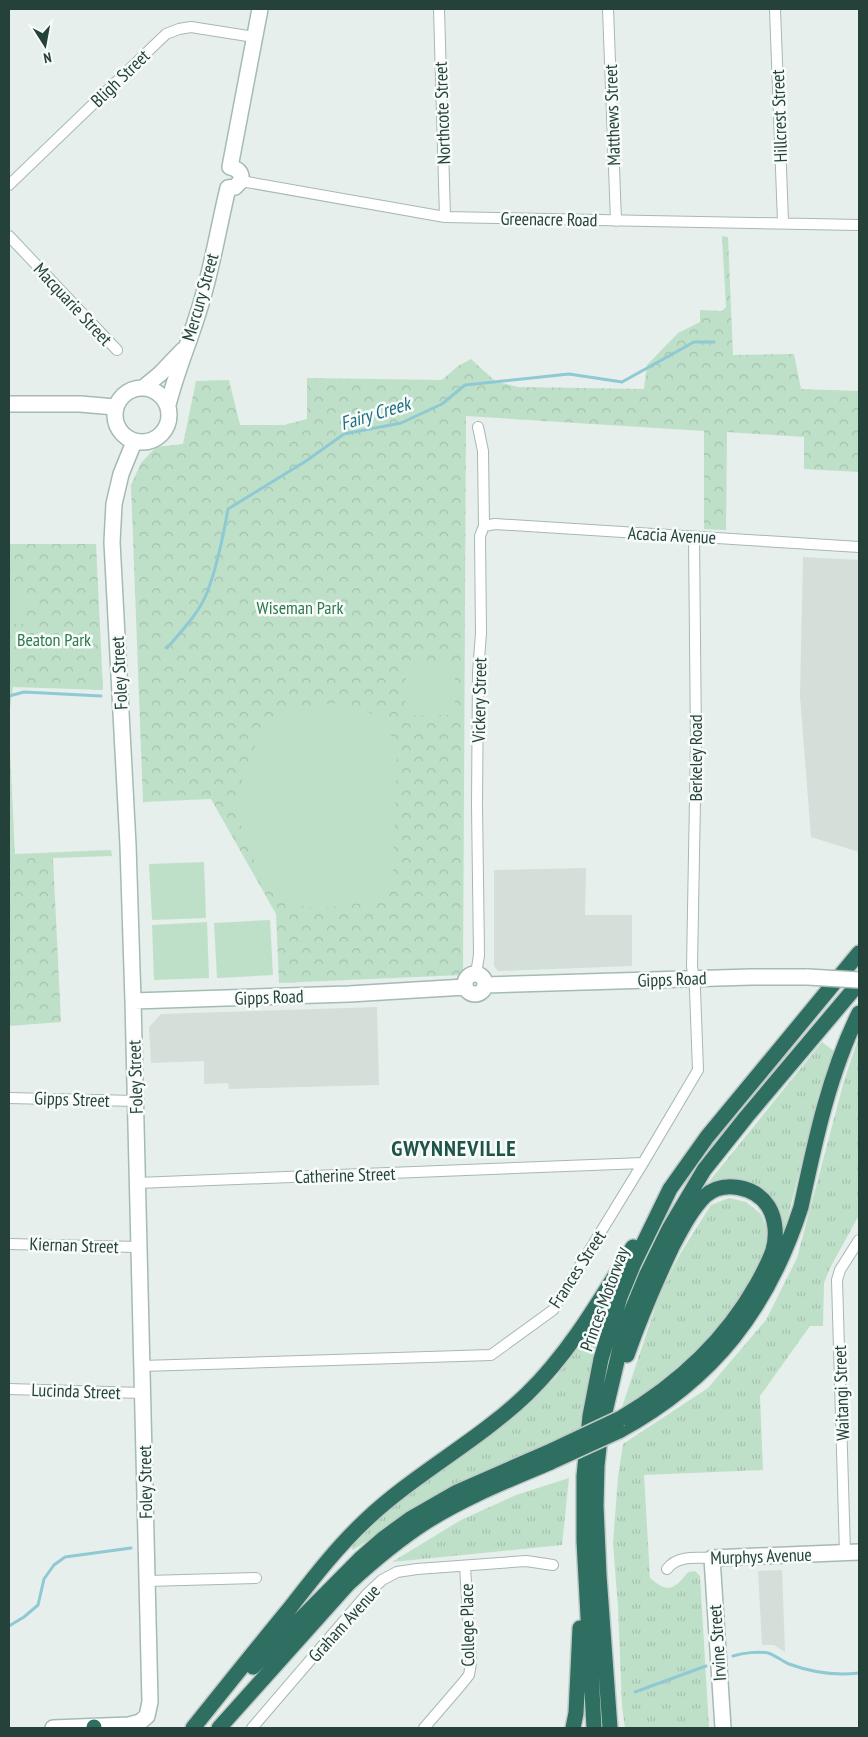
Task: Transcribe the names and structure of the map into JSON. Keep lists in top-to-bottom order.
{
  "streets": {
    "highway": ["Princes Motorway"],
    "main road": [
      "Mercury Street",
      "Foley Street",
      "Gipps Road",
      "Murphys Avenue",
      "Irvine Street"
    ],
    "street": [
      "Bligh Street",
      "Northcote Street",
      "Matthews Street",
      "Hillcrest Street",
      "Greenacre Road",
      "Macquarie Street",
      "Acacia Avenue",
      "Vickery Street",
      "Berkeley Road",
      "Gipps Street",
      "Catherine Street",
      "Kiernan Street",
      "Frances Street",
      "Lucinda Street",
      "Waitangi Street",
      "Graham Avenue",
      "College Place"
    ]
  },
  "crossings": [
    ["Bligh Street", "Mercury Street"],
    ["Northcote Street", "Greenacre Road"],
    ["Matthews Street", "Greenacre Road"],
    ["Hillcrest Street", "Greenacre Road"],
    ["Greenacre Road", "Mercury Street"],
    ["Mercury Street", "Foley Street"],
    ["Acacia Avenue", "Vickery Street"],
    ["Acacia Avenue", "Berkeley Road"],
    ["Foley Street", "Gipps Road"],
    ["Foley Street", "Gipps Street"],
    ["Foley Street", "Catherine Street"],
    ["Foley Street", "Kiernan Street"],
    ["Foley Street", "Frances Street"],
    ["Foley Street", "Lucinda Street"],
    ["Vickery Street", "Gipps Road"],
    ["Berkeley Road", "Gipps Road"],
    ["Berkeley Road", "Frances Street"],
    ["Gipps Road", "Frances Street"],
    ["Gipps Road", "Princes Motorway"],
    ["Catherine Street", "Frances Street"],
    ["Waitangi Street", "Murphys Avenue"],
    ["Murphys Avenue", "Irvine Street"],
    ["Graham Avenue", "College Place"]
  ],
  "districts": ["GWYNNEVILLE"],
  "water": ["Fairy Creek"],
  "parks": ["Wiseman Park", "Beaton Park"],
  "north": "bottom"
}
